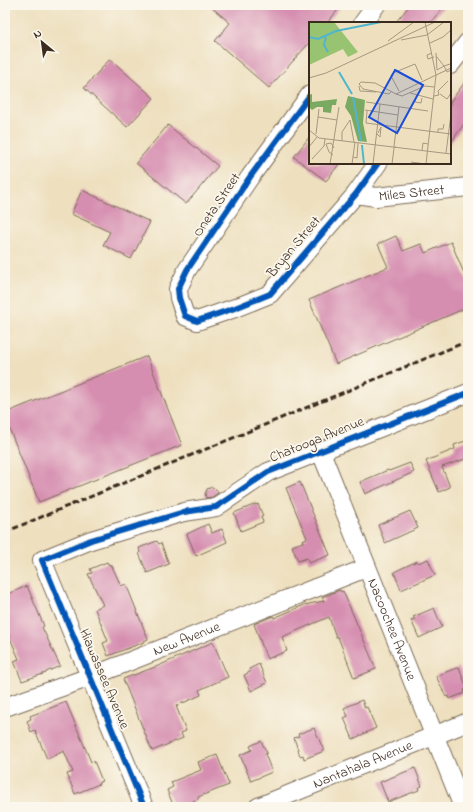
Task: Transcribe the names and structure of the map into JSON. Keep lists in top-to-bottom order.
{
  "streets": {
    "street": [
      "Miles Street",
      "Oneta Street",
      "Bryan Street",
      "Chatooga Avenue",
      "Nacoochee Avenue",
      "New Avenue",
      "Hiawassee Avenue",
      "Nantahala Avenue"
    ]
  },
  "crossings": [
    ["Miles Street", "Bryan Street"],
    ["Oneta Street", "Bryan Street"],
    ["Chatooga Avenue", "Nacoochee Avenue"],
    ["Chatooga Avenue", "Hiawassee Avenue"],
    ["Nacoochee Avenue", "New Avenue"],
    ["Nacoochee Avenue", "Nantahala Avenue"],
    ["New Avenue", "Hiawassee Avenue"]
  ],
  "north": "top left"
}
